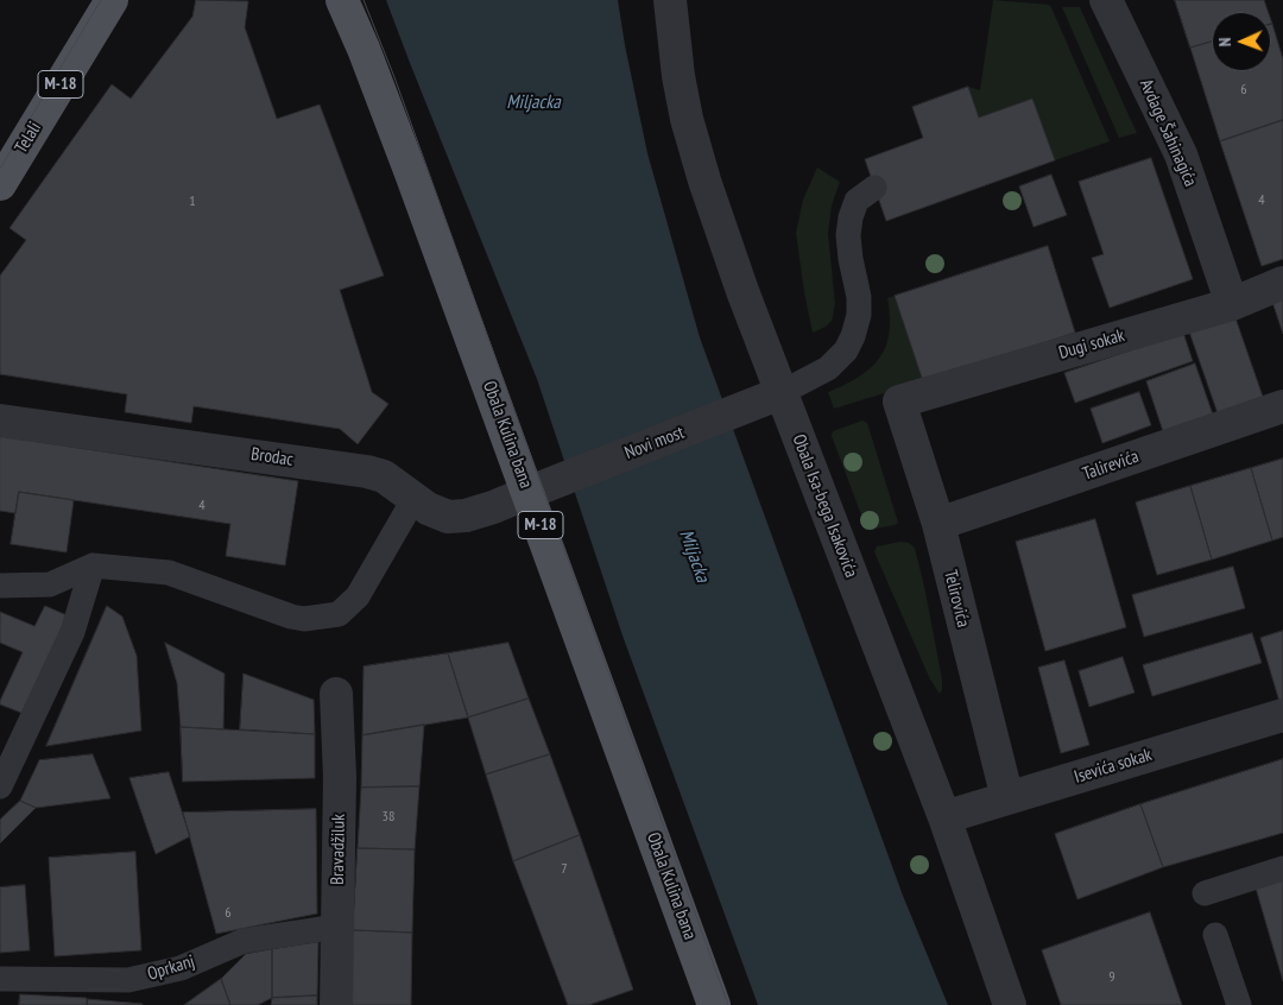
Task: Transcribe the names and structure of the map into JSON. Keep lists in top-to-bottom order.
{
  "streets": {
    "main road": ["M-18", "Telali", "Obala Kulina bana"],
    "street": [
      "Avdage Šahinagića",
      "Dugi sokak",
      "Novi most",
      "Brodac",
      "Talirevića",
      "Obala Isa-bega Isakovića",
      "Telirovića",
      "Isevića sokak",
      "Bravadžiluk"
    ],
    "lane": ["Oprkanj"]
  },
  "crossings": [
    ["Avdage Šahinagića", "Dugi sokak"],
    ["Dugi sokak", "Telirovića"],
    ["Obala Kulina bana", "Novi most"],
    ["Obala Kulina bana", "Brodac"],
    ["Novi most", "Brodac"],
    ["Novi most", "Obala Isa-bega Isakovića"],
    ["Talirevića", "Telirovića"],
    ["Obala Isa-bega Isakovića", "Isevića sokak"],
    ["Telirovića", "Isevića sokak"],
    ["Bravadžiluk", "Oprkanj"]
  ],
  "water": ["Miljacka"],
  "house_numbers": [
    "6",
    "4",
    "1",
    "4",
    "38",
    "7",
    "6",
    "9"
  ],
  "north": "left"
}
